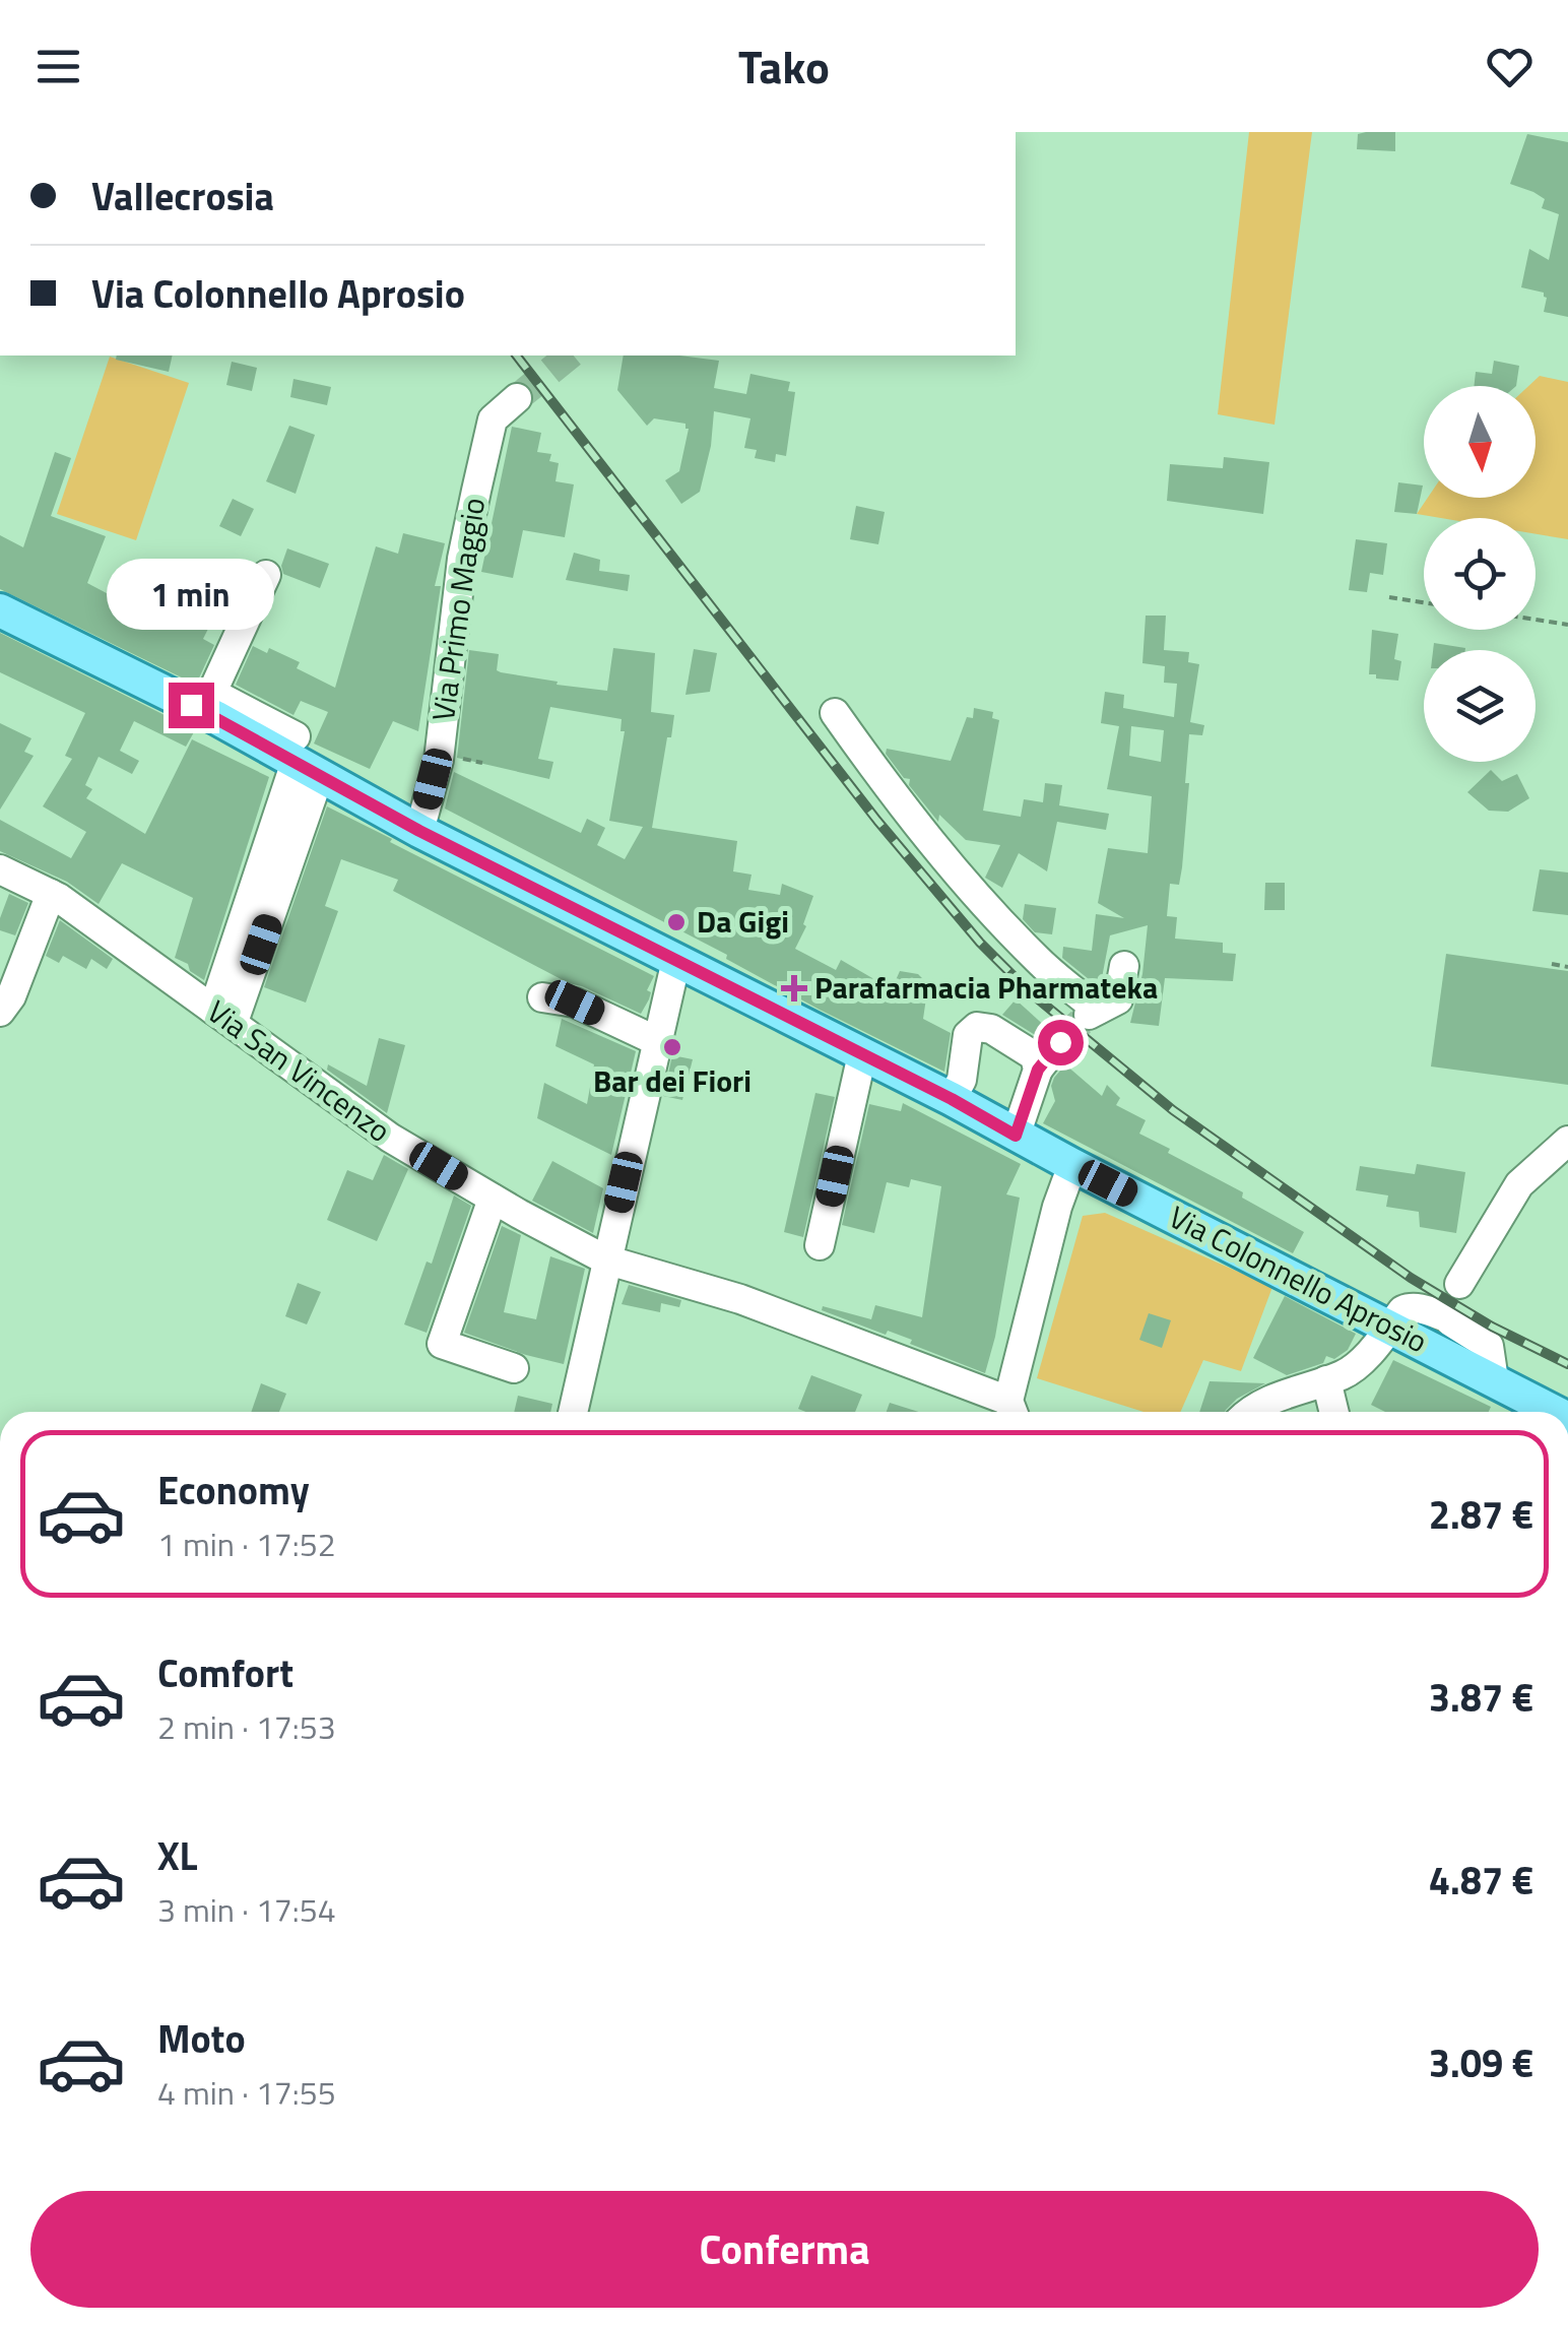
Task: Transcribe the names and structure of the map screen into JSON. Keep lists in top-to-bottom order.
{
  "streets": {
    "main road": ["Via Colonnello Aprosio"],
    "street": ["Via Primo Maggio", "Via San Vincenzo"]
  },
  "crossings": [
    ["Via Primo Maggio", "Via Colonnello Aprosio"]
  ],
  "places": {
    "other": ["Da Gigi", "Bar dei Fiori"],
    "health": ["Parafarmacia Pharmateka"]
  },
  "north": "bottom",
  "page": {
    "header": "Tako",
    "banner": ["Vallecrosia", "Via Colonnello Aprosio"],
    "bubble": "1 min",
    "list": [
      {
        "name": "Economy",
        "note": "1 min · 17:52",
        "value": "2.87 €"
      },
      {
        "name": "Comfort",
        "note": "2 min · 17:53",
        "value": "3.87 €"
      },
      {
        "name": "XL",
        "note": "3 min · 17:54",
        "value": "4.87 €"
      },
      {
        "name": "Moto",
        "note": "4 min · 17:55",
        "value": "3.09 €"
      }
    ],
    "buttons": "Conferma"
  }
}
